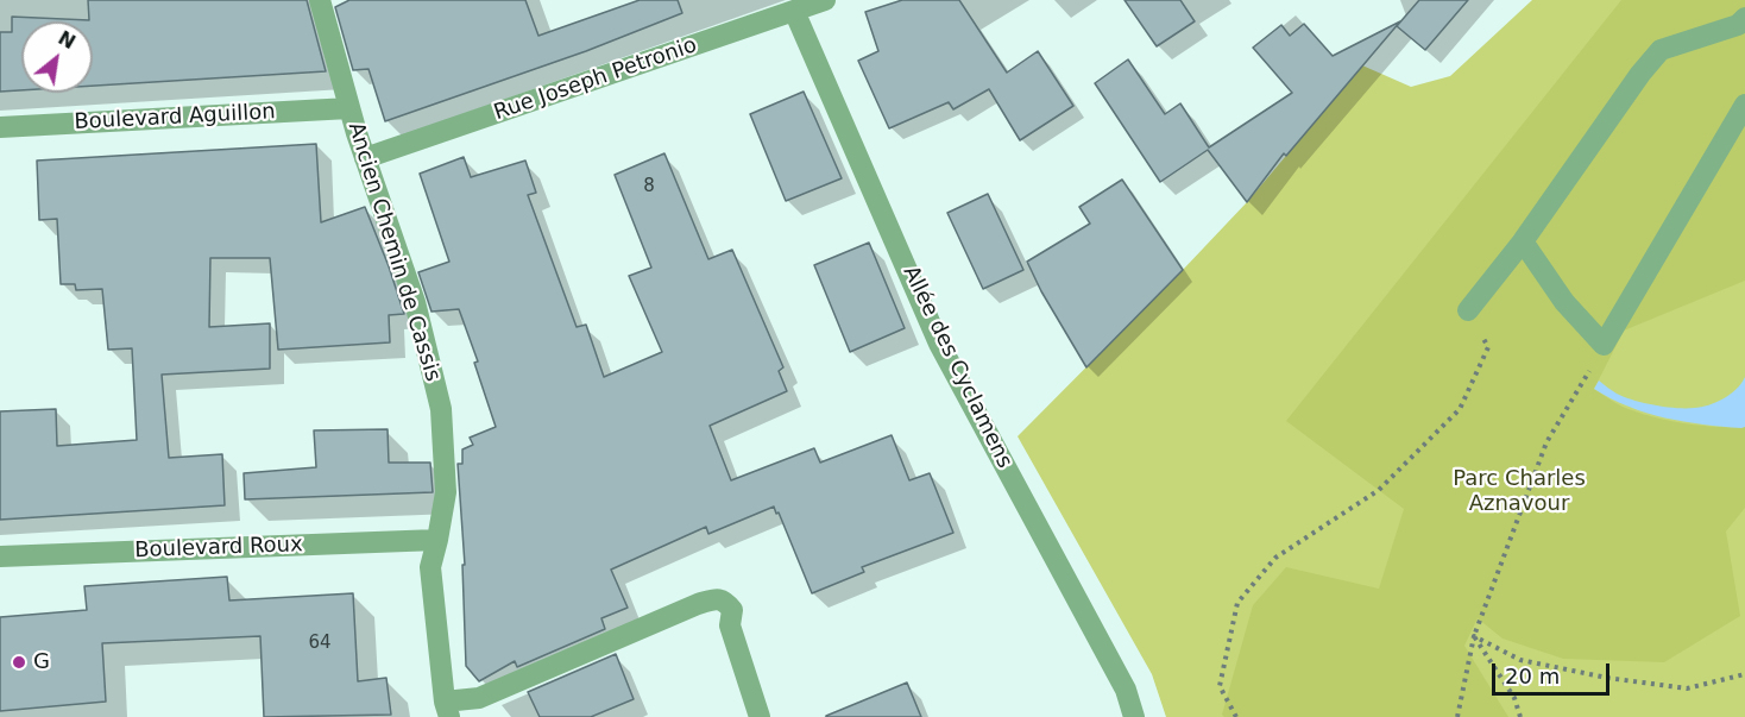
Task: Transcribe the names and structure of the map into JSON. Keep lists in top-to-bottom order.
{
  "streets": {
    "street": [
      "Rue Joseph Petronio",
      "Boulevard Aguillon",
      "Ancien Chemin de Cassis",
      "Allée des Cyclamens",
      "Boulevard Roux"
    ]
  },
  "crossings": [
    ["Rue Joseph Petronio", "Ancien Chemin de Cassis"],
    ["Rue Joseph Petronio", "Allée des Cyclamens"],
    ["Boulevard Aguillon", "Ancien Chemin de Cassis"],
    ["Ancien Chemin de Cassis", "Boulevard Roux"]
  ],
  "parks": ["Parc Charles Aznavour"],
  "places": ["G"],
  "house_numbers": ["8", "64"],
  "scale_bar": "20 m",
  "north": "top right"
}
